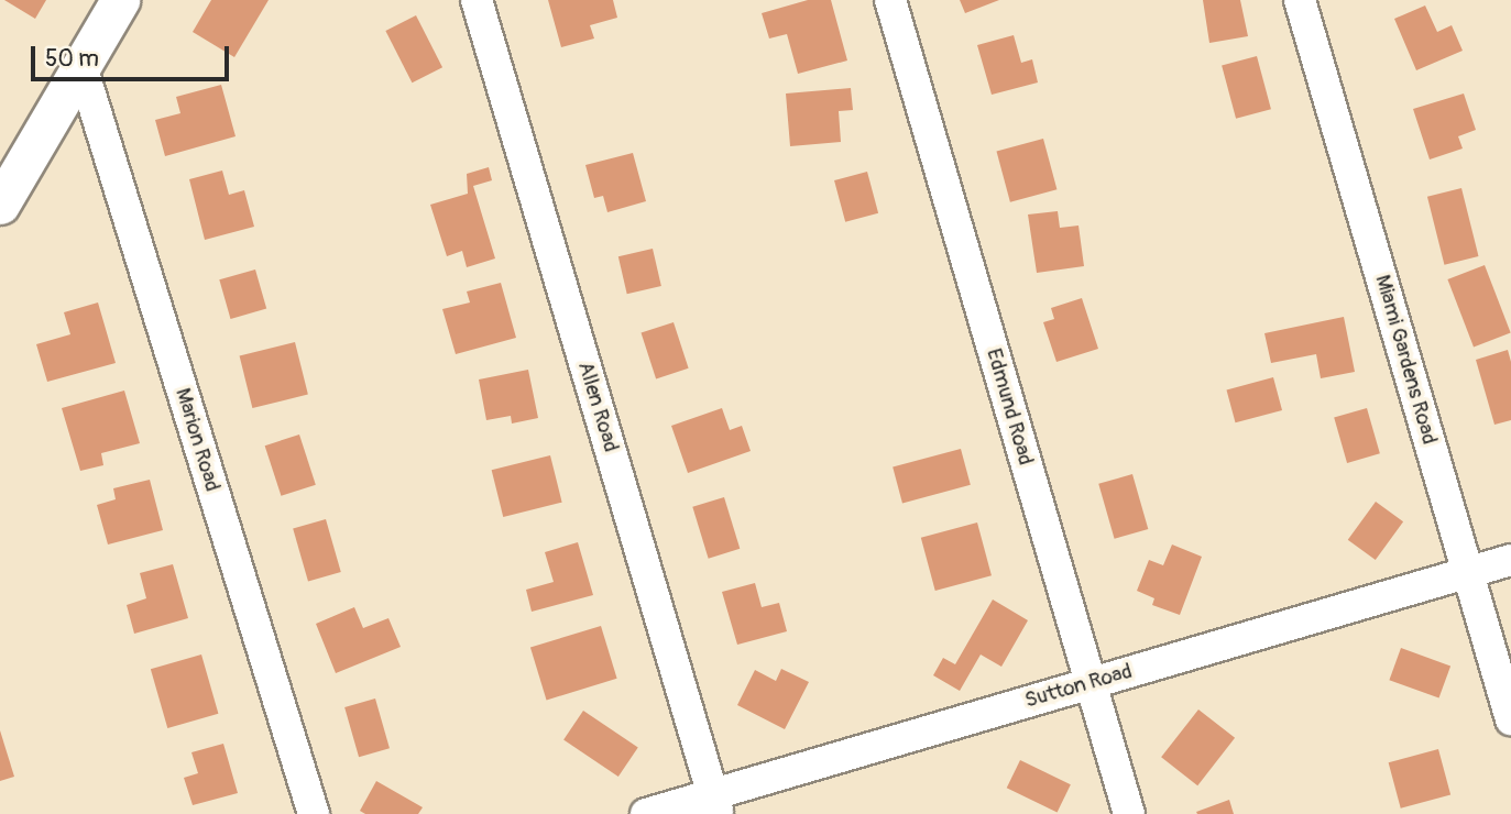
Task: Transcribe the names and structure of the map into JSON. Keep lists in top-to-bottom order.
{
  "streets": {
    "street": [
      "Miami Gardens Road",
      "Allen Road",
      "Edmund Road",
      "Marion Road",
      "Sutton Road"
    ]
  },
  "crossings": [
    ["Miami Gardens Road", "Sutton Road"],
    ["Allen Road", "Sutton Road"],
    ["Edmund Road", "Sutton Road"]
  ],
  "scale_bar": "50 m"
}
